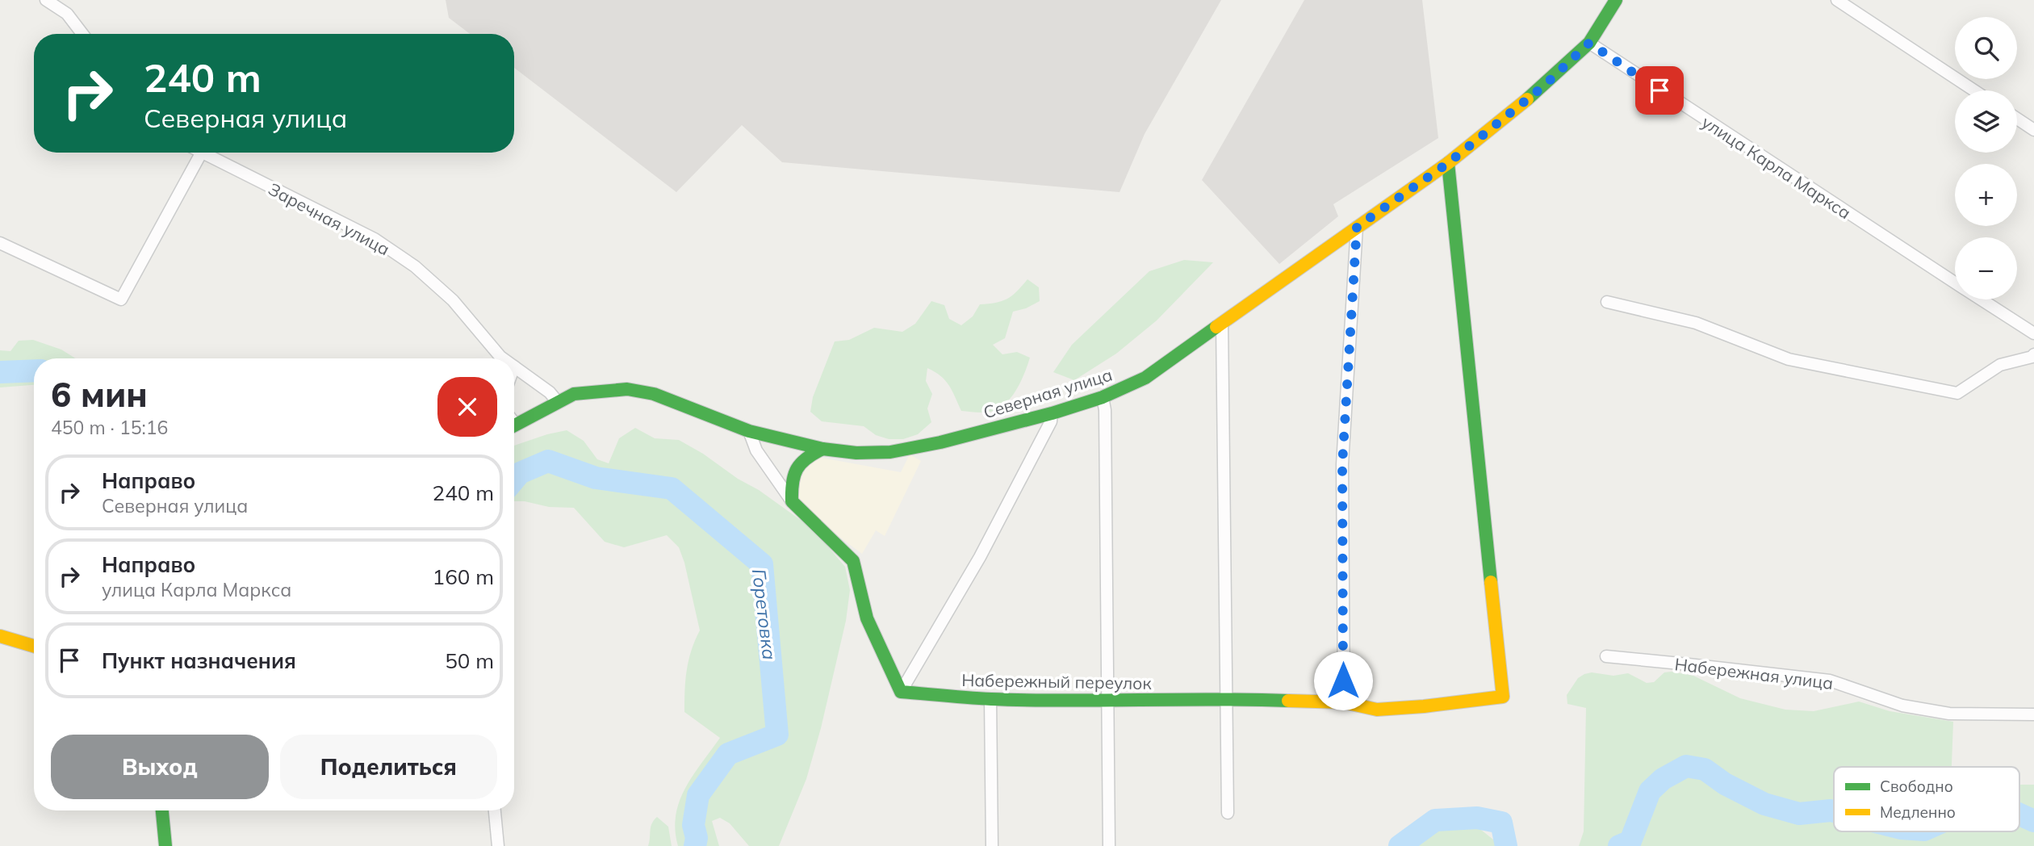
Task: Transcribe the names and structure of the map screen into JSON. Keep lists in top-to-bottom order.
{
  "streets": {
    "street": [
      "улица Карла Маркса",
      "Заречная улица",
      "Северная улица",
      "Набережная улица",
      "Набережный переулок"
    ]
  },
  "crossings": [
    ["улица Карла Маркса", "Северная улица"],
    ["Заречная улица", "Северная улица"],
    ["Северная улица", "Набережный переулок"]
  ],
  "water": ["Горетовка"],
  "legend": ["Свободно", "Медленно"],
  "page": {
    "map_buttons": ["+", "−"],
    "turn": ["240 m", "Северная улица"],
    "heading": ["6 мин", "450 m · 15:16"],
    "list": [
      {
        "name": "Направо",
        "note": "Северная улица",
        "value": "240 m"
      },
      {
        "name": "Направо",
        "note": "улица Карла Маркса",
        "value": "160 m"
      },
      {
        "name": "Пункт назначения",
        "value": "50 m"
      }
    ],
    "buttons": ["Выход", "Поделиться"]
  }
}
